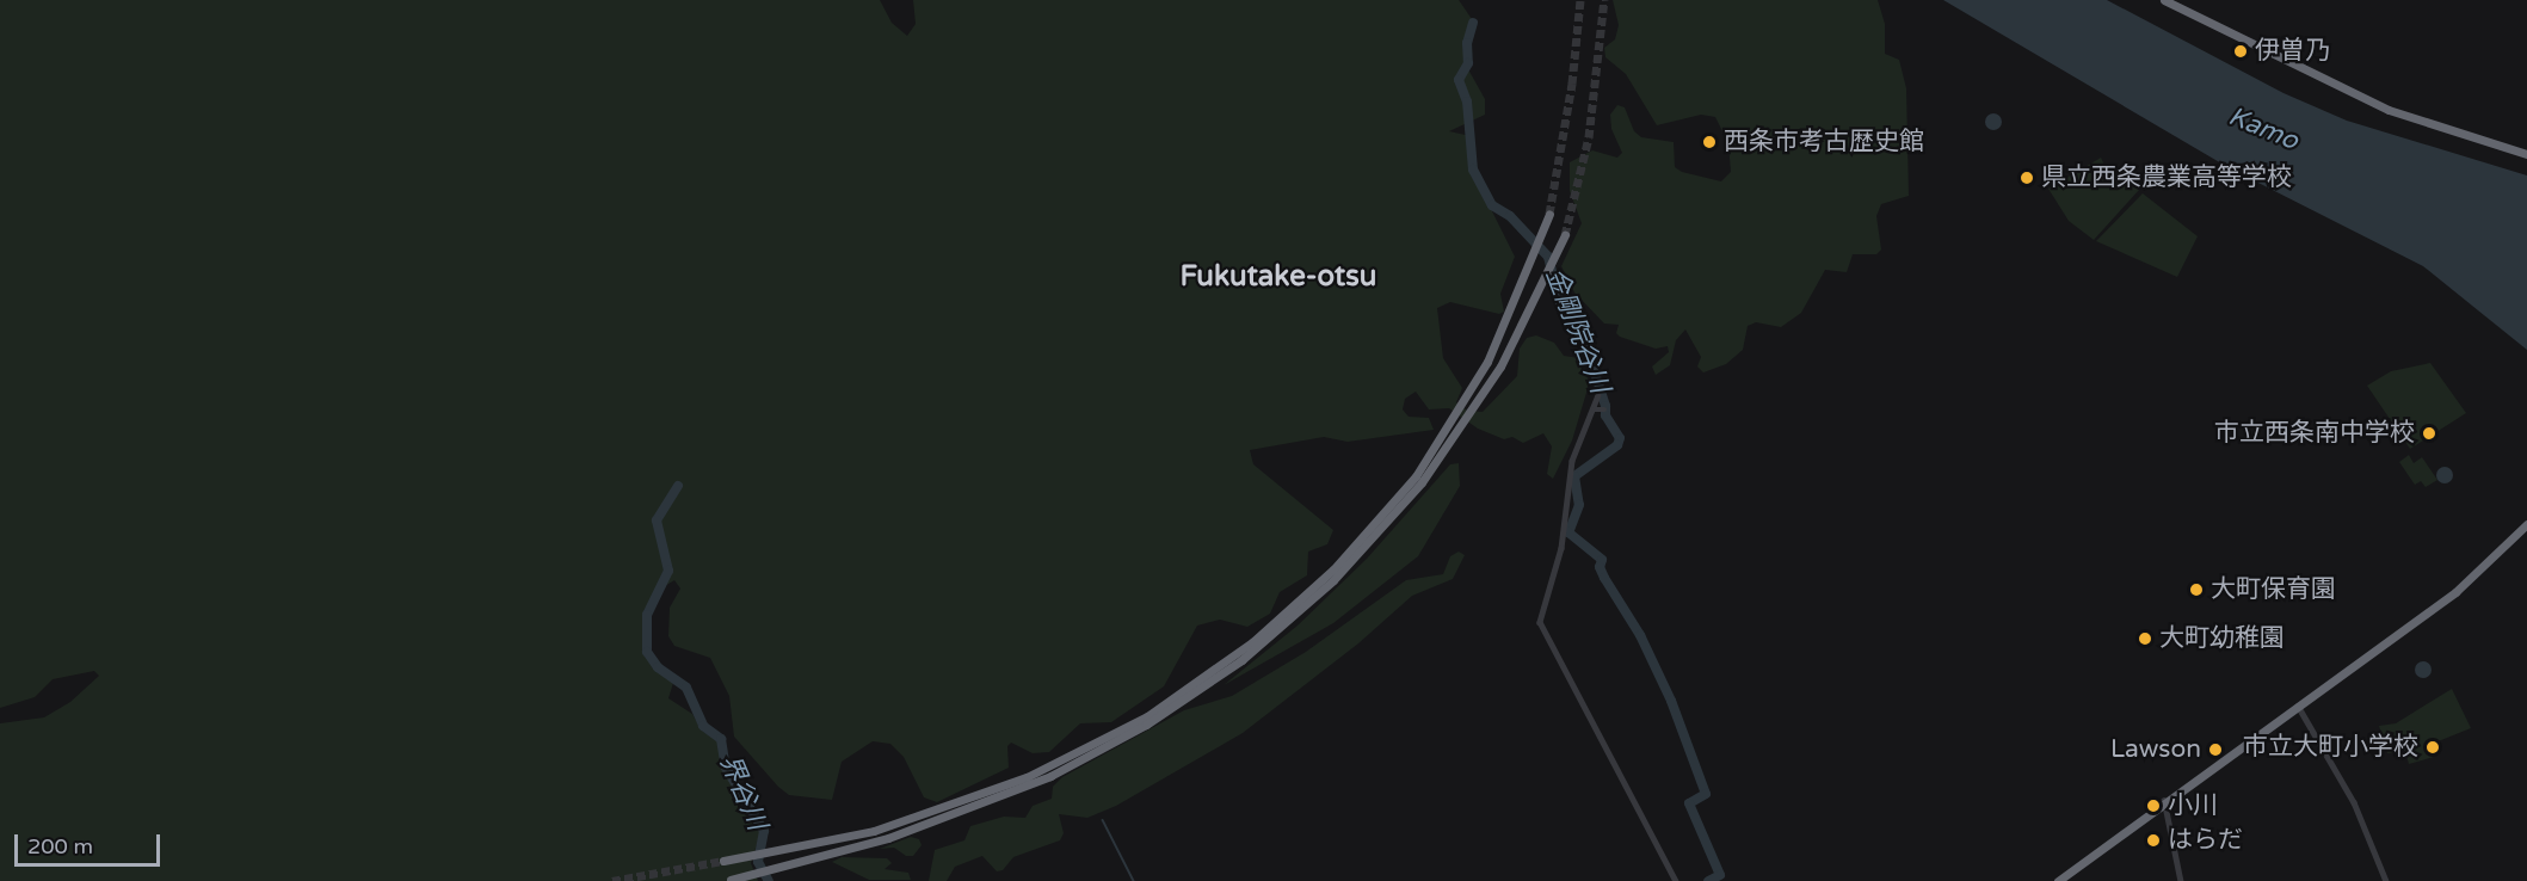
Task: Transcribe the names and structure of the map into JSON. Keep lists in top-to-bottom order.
{
  "districts": ["Fukutake-otsu"],
  "water": ["Kamo", "金剛院谷川", "界谷川"],
  "places": [
    "伊曽乃",
    "西条市考古歴史館",
    "県立西条農業高等学校",
    "市立西条南中学校",
    "大町保育園",
    "大町幼稚園",
    "市立大町小学校",
    "Lawson",
    "小川",
    "はらだ"
  ],
  "scale_bar": "200 m"
}
